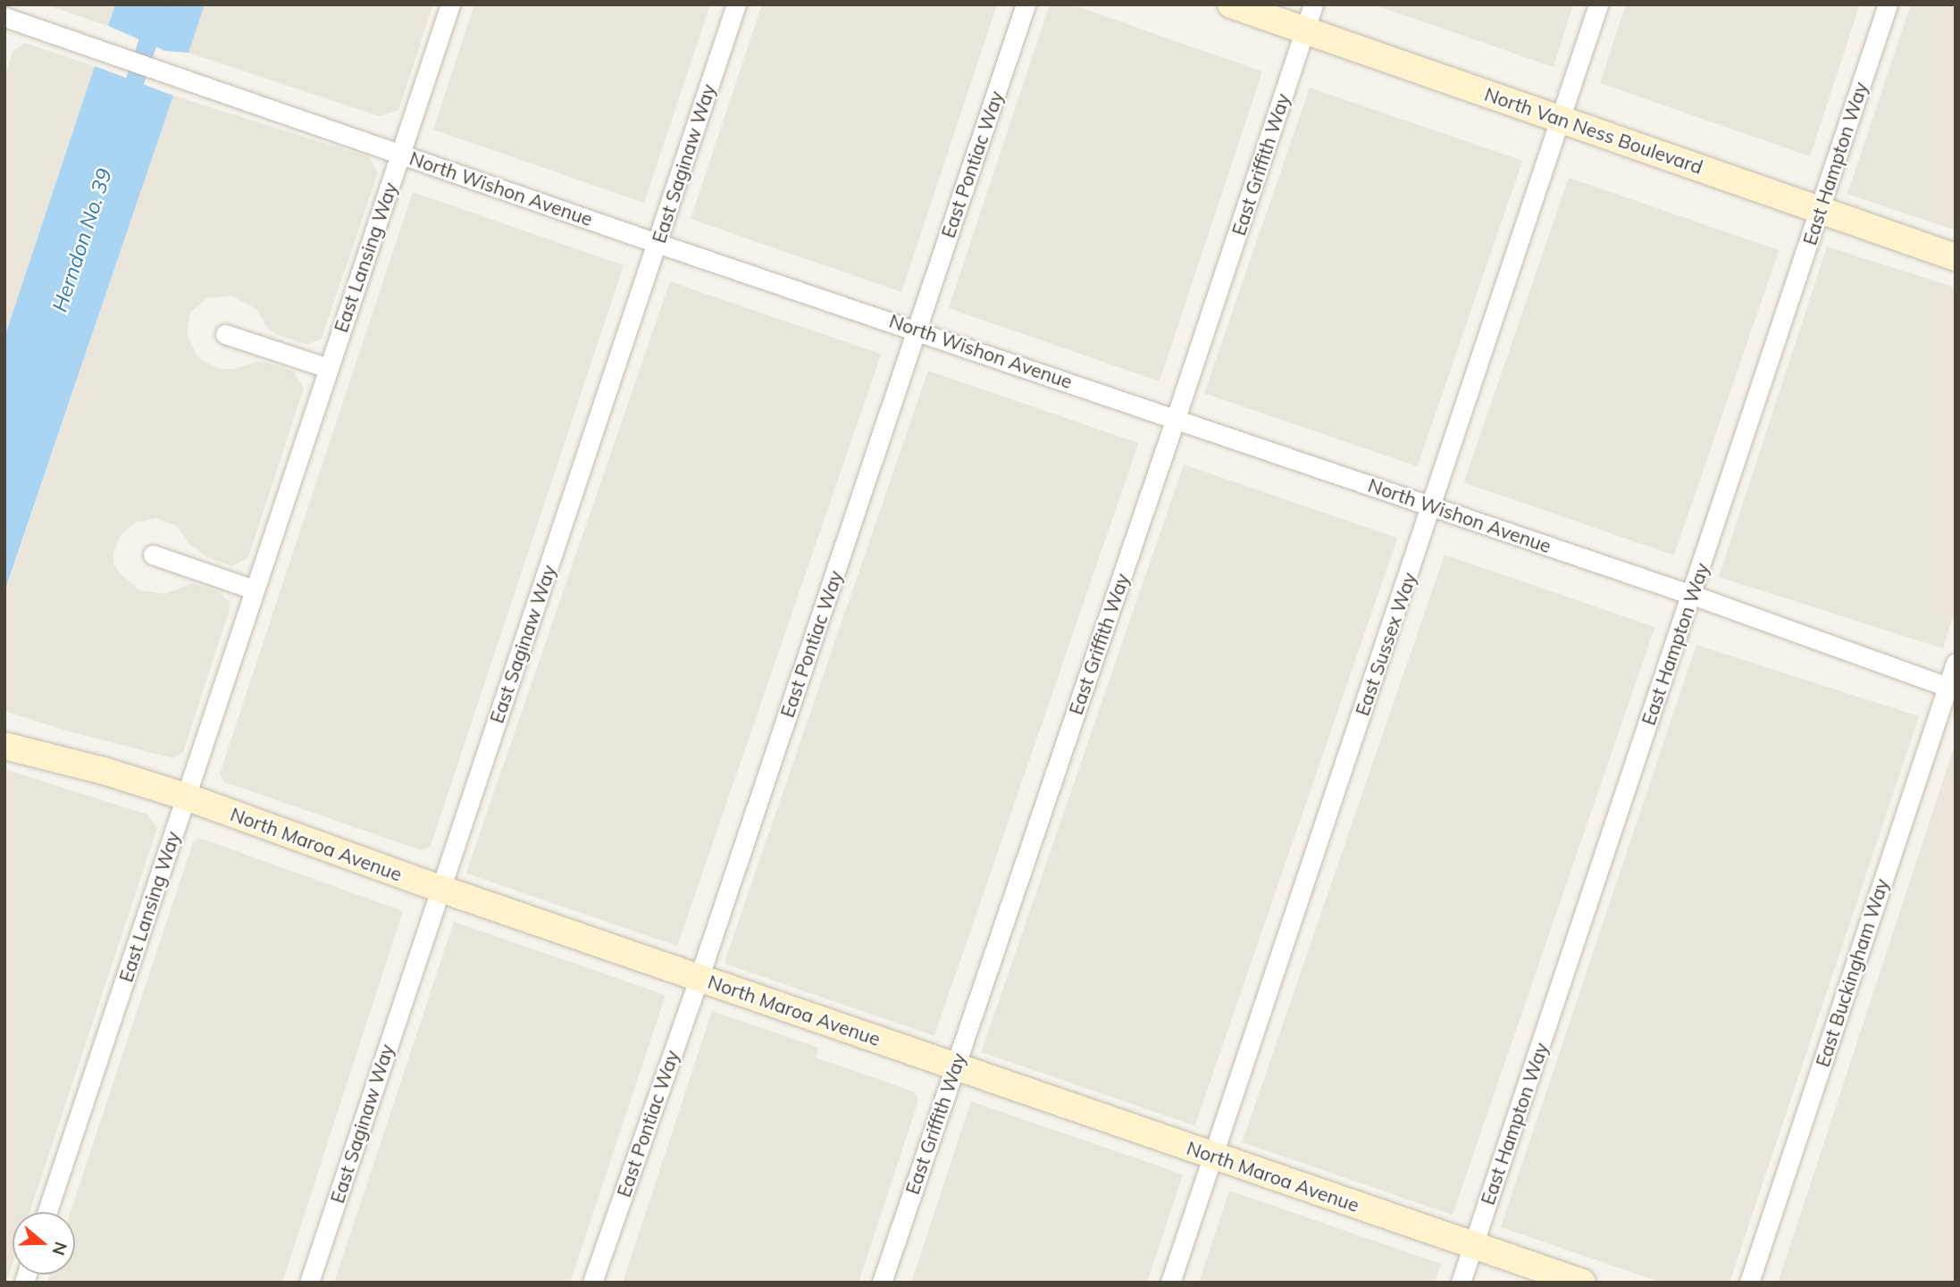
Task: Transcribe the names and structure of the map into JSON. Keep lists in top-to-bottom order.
{
  "streets": {
    "main road": ["North Van Ness Boulevard", "North Maroa Avenue"],
    "street": [
      "East Saginaw Way",
      "East Hampton Way",
      "East Pontiac Way",
      "East Griffith Way",
      "North Wishon Avenue",
      "East Lansing Way",
      "East Sussex Way",
      "East Buckingham Way"
    ]
  },
  "crossings": [
    ["North Van Ness Boulevard", "East Hampton Way"],
    ["North Van Ness Boulevard", "East Griffith Way"],
    ["North Van Ness Boulevard", "East Sussex Way"],
    ["East Saginaw Way", "North Wishon Avenue"],
    ["East Saginaw Way", "North Maroa Avenue"],
    ["East Hampton Way", "North Wishon Avenue"],
    ["East Hampton Way", "North Maroa Avenue"],
    ["East Pontiac Way", "North Wishon Avenue"],
    ["East Pontiac Way", "North Maroa Avenue"],
    ["East Griffith Way", "North Wishon Avenue"],
    ["East Griffith Way", "North Maroa Avenue"],
    ["North Wishon Avenue", "East Lansing Way"],
    ["North Wishon Avenue", "East Sussex Way"],
    ["North Wishon Avenue", "East Buckingham Way"],
    ["East Lansing Way", "North Maroa Avenue"],
    ["East Sussex Way", "North Maroa Avenue"]
  ],
  "water": ["Herndon No. 39"],
  "north": "right"
}
